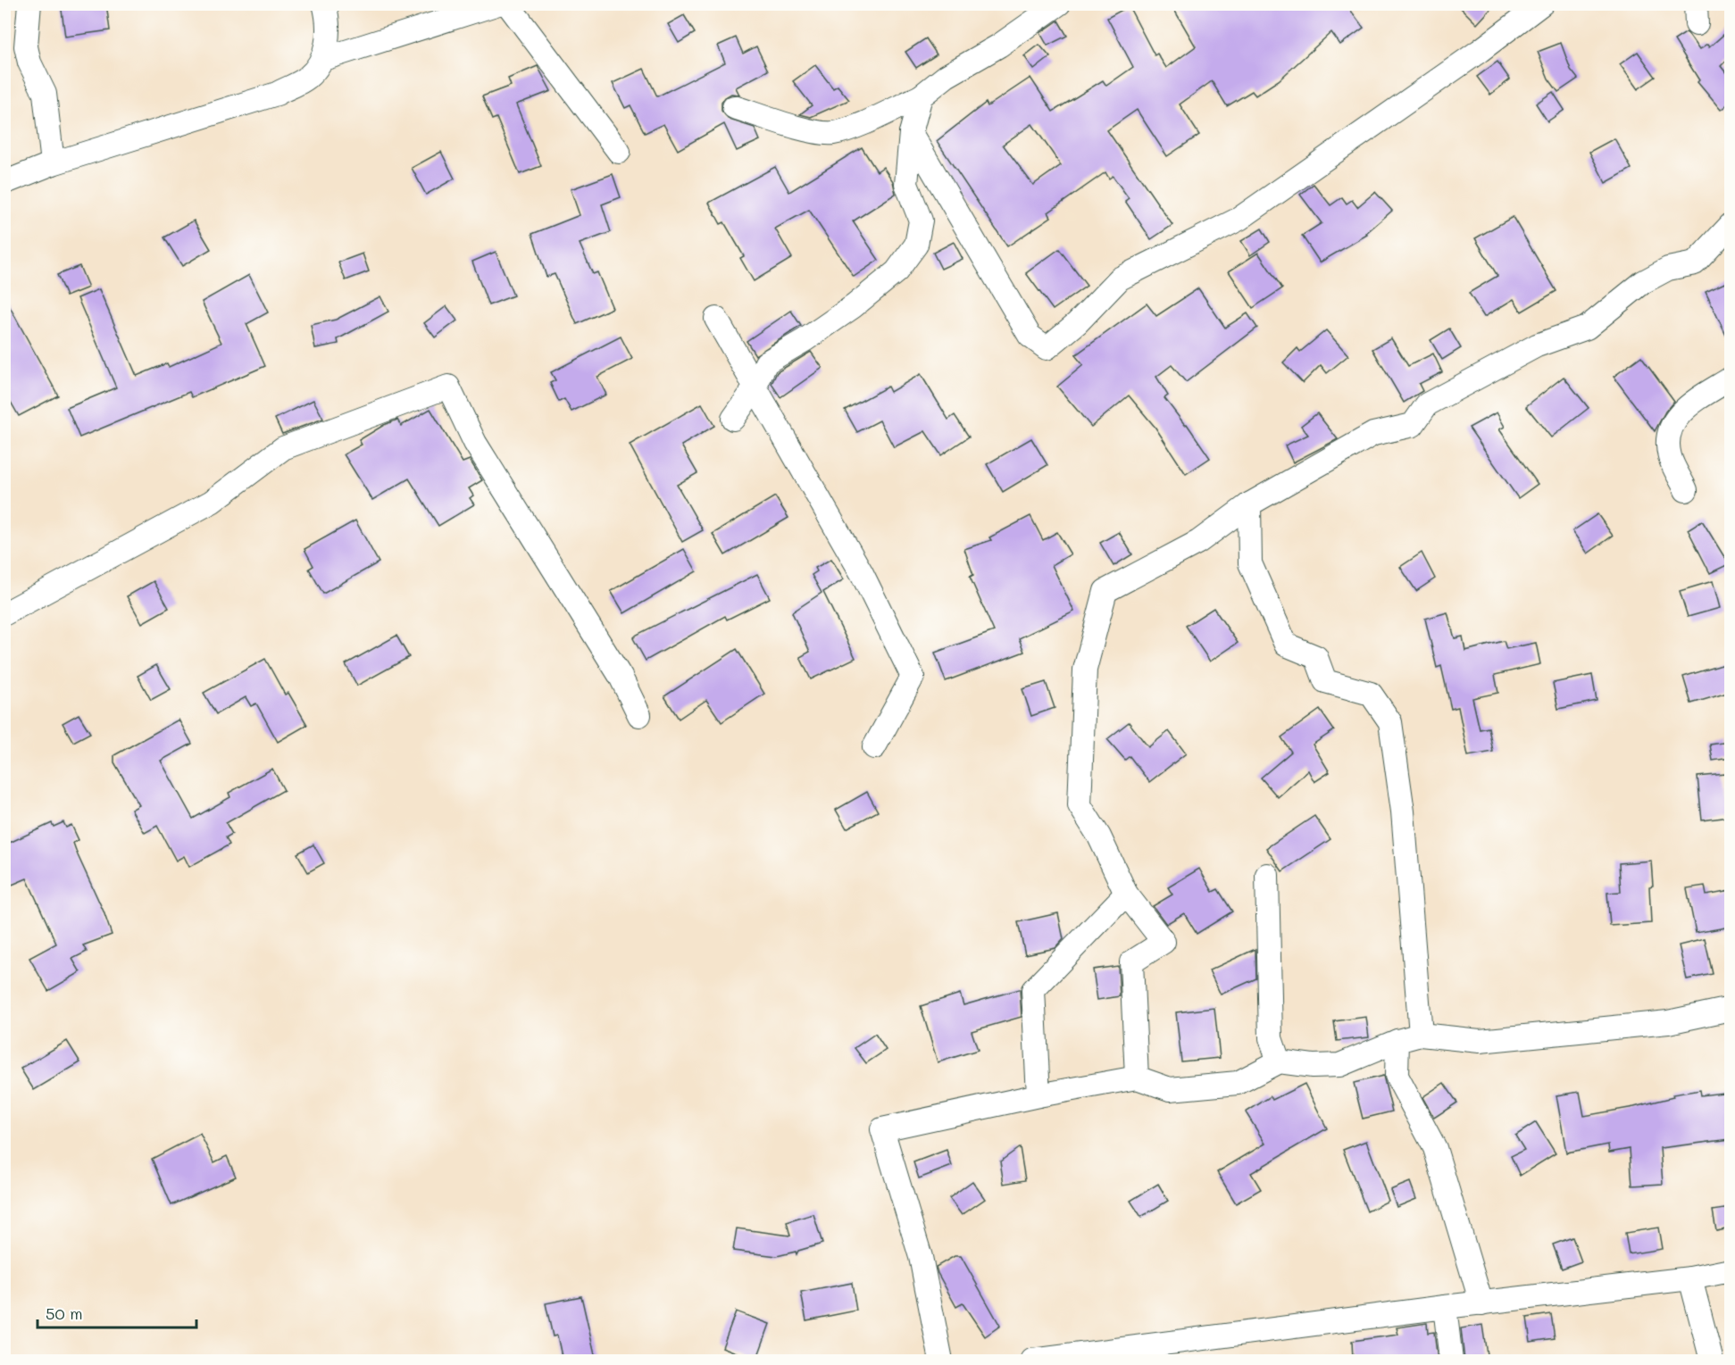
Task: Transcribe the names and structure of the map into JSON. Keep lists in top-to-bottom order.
{
  "scale_bar": "50 m"
}
